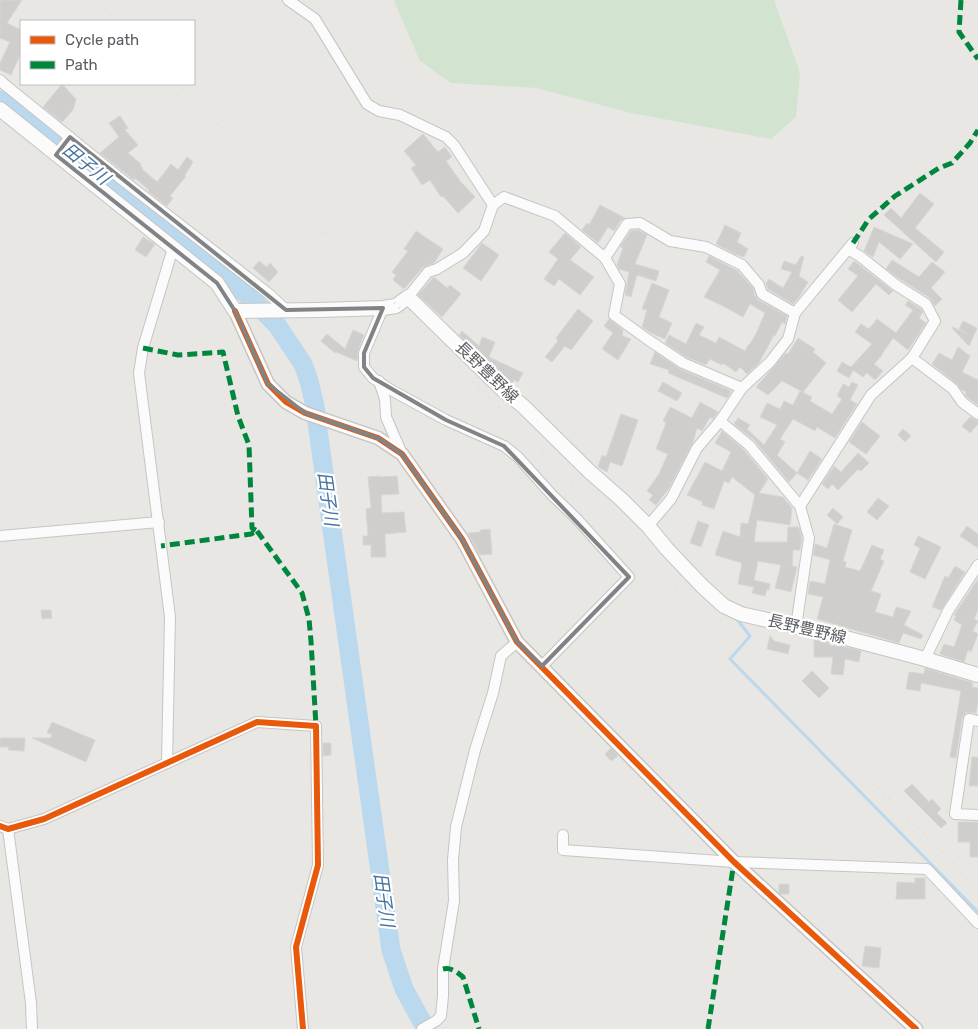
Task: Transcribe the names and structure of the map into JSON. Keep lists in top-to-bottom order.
{
  "streets": {
    "main road": ["長野豊野線"]
  },
  "water": ["田子川"],
  "legend": ["Cycle path", "Path"]
}
